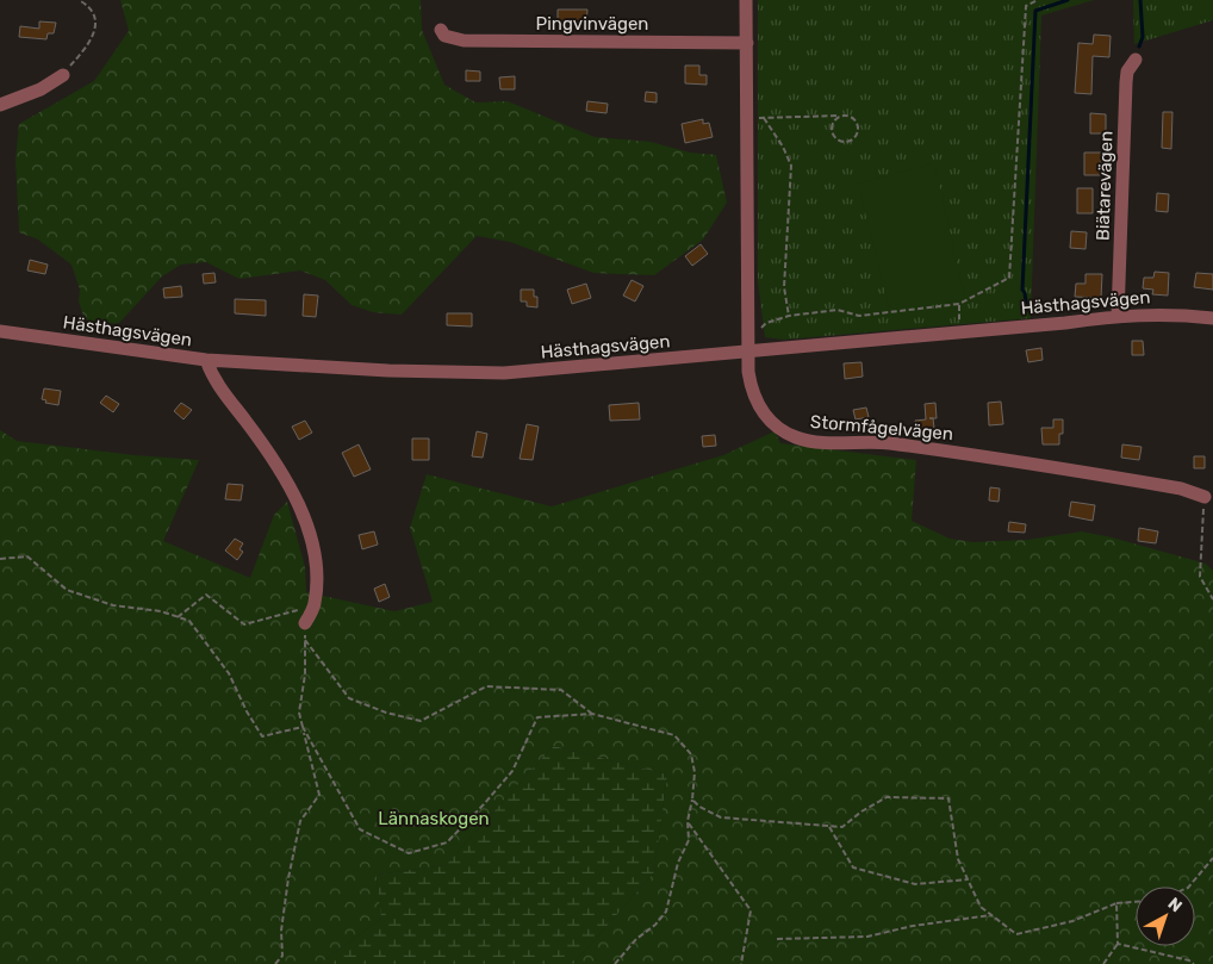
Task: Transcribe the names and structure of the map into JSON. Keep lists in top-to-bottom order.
{
  "streets": {
    "street": [
      "Pingvinvägen",
      "Biätarevägen",
      "Hästhagsvägen",
      "Stormfågelvägen"
    ]
  },
  "crossings": [
    ["Pingvinvägen", "Stormfågelvägen"],
    ["Biätarevägen", "Hästhagsvägen"],
    ["Hästhagsvägen", "Stormfågelvägen"]
  ],
  "parks": ["Lännaskogen"],
  "north": "top right"
}
